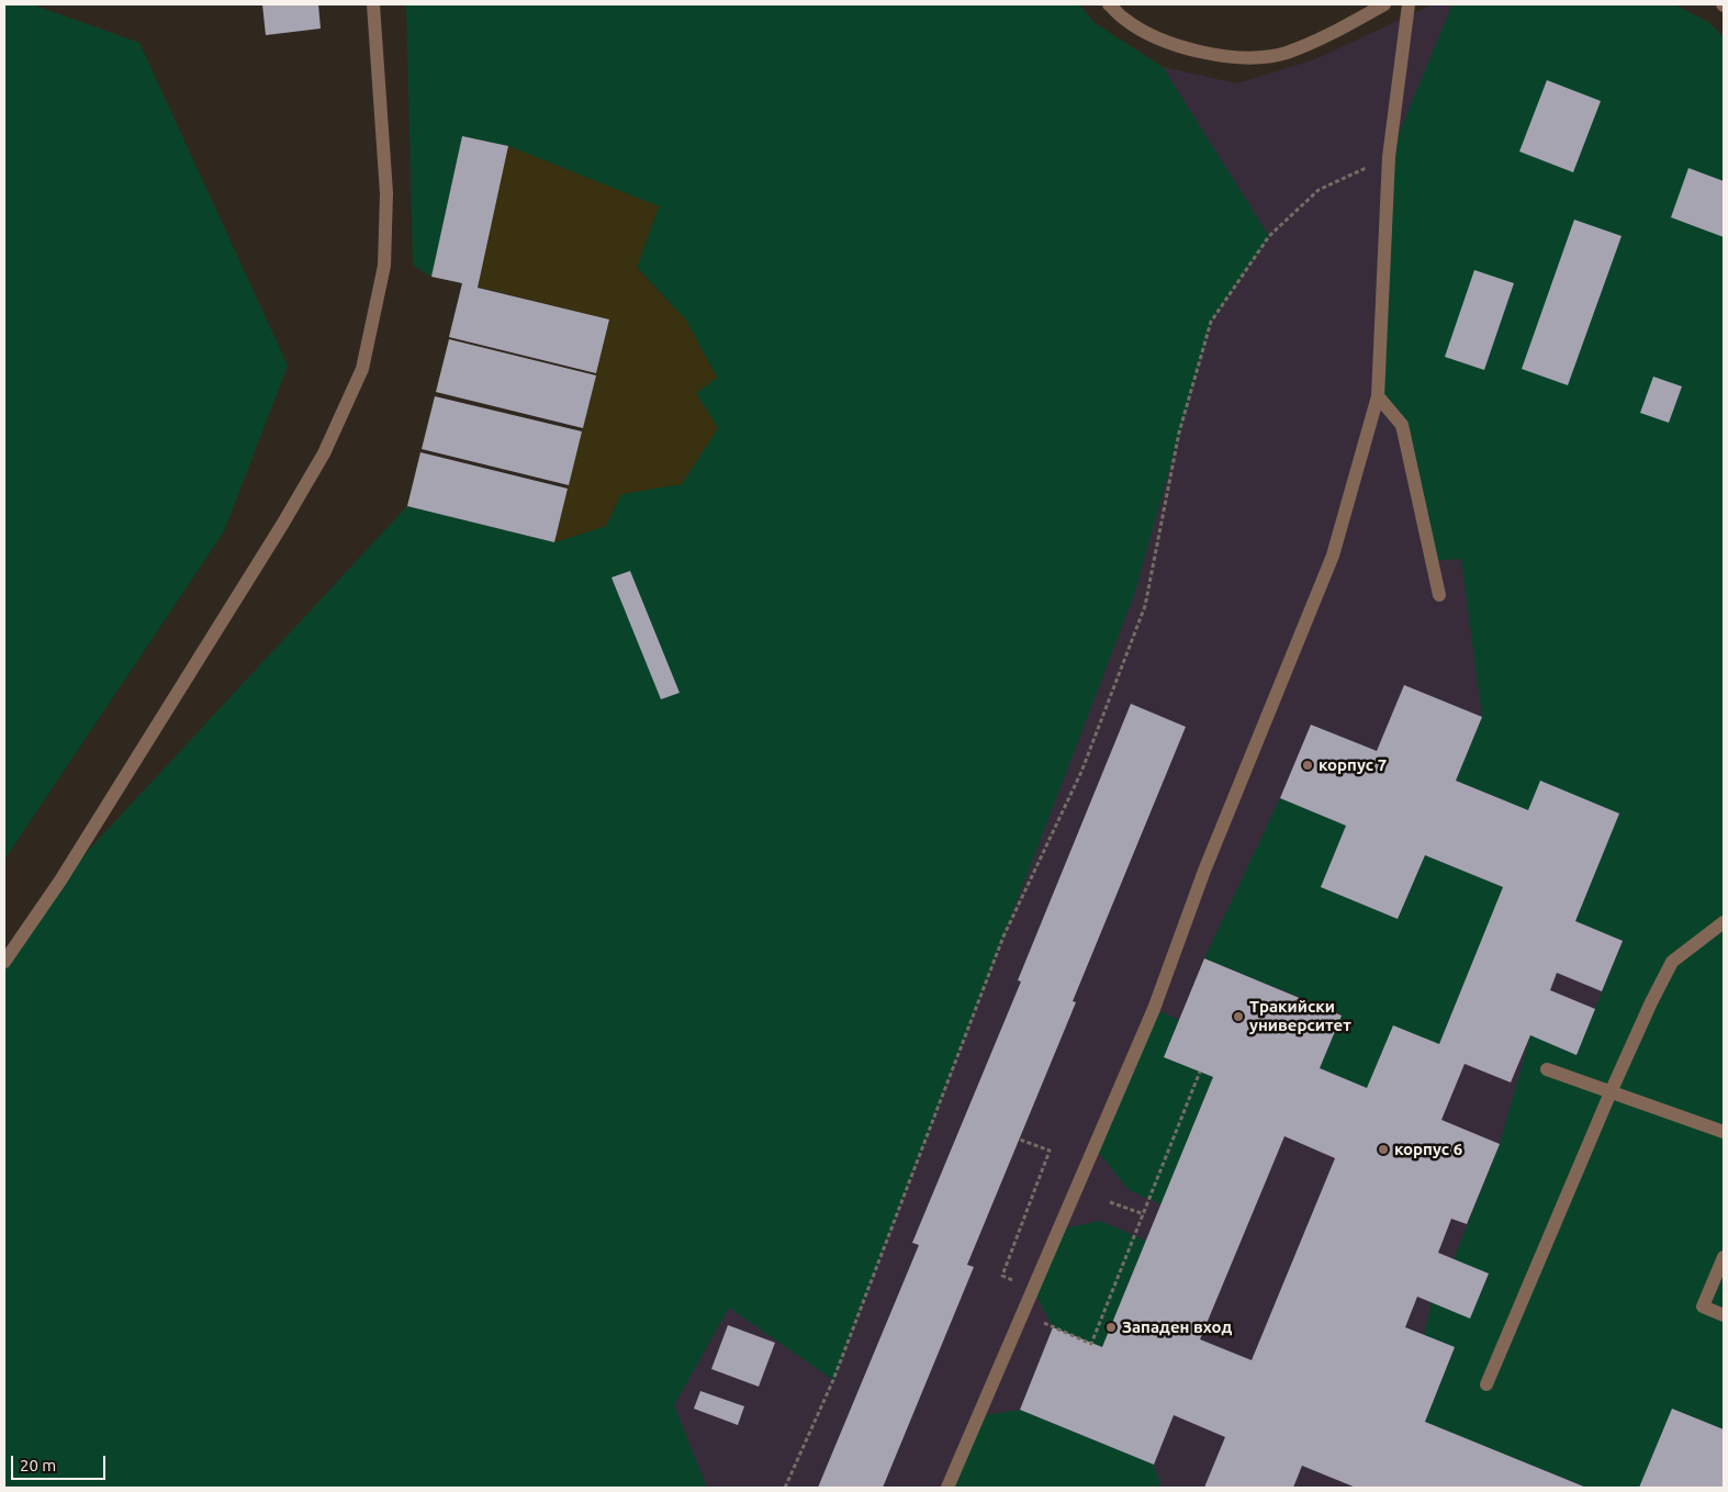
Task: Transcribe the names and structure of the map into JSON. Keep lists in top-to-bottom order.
{
  "places": [
    "корпус 7",
    "Тракийски университет",
    "корпус 6",
    "Западен вход"
  ],
  "scale_bar": "20 m"
}
